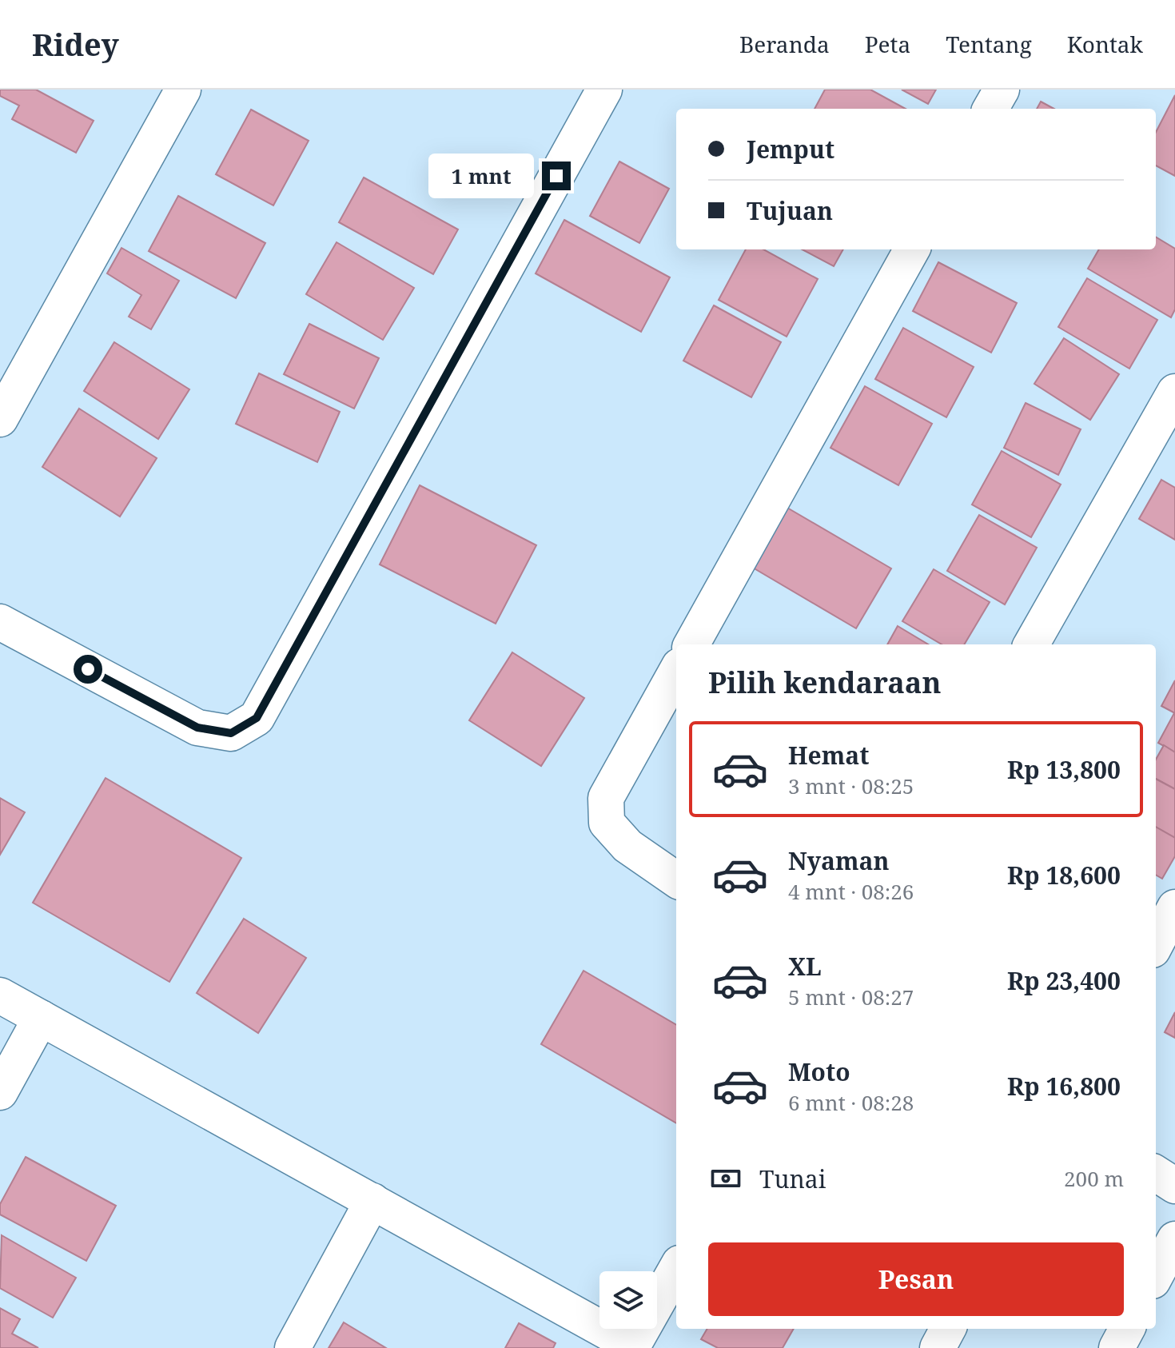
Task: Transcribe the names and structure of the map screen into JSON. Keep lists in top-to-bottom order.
{
  "page": {
    "header": "Ridey",
    "nav": [
      "Beranda",
      "Peta",
      "Tentang",
      "Kontak"
    ],
    "banner": ["Jemput", "Tujuan"],
    "bubble": "1 mnt",
    "heading": "Pilih kendaraan",
    "list": [
      {
        "name": "Hemat",
        "note": "3 mnt · 08:25",
        "value": "Rp 13,800"
      },
      {
        "name": "Nyaman",
        "note": "4 mnt · 08:26",
        "value": "Rp 18,600"
      },
      {
        "name": "XL",
        "note": "5 mnt · 08:27",
        "value": "Rp 23,400"
      },
      {
        "name": "Moto",
        "note": "6 mnt · 08:28",
        "value": "Rp 16,800"
      }
    ],
    "pay": ["Tunai", "200 m"],
    "buttons": "Pesan"
  }
}
